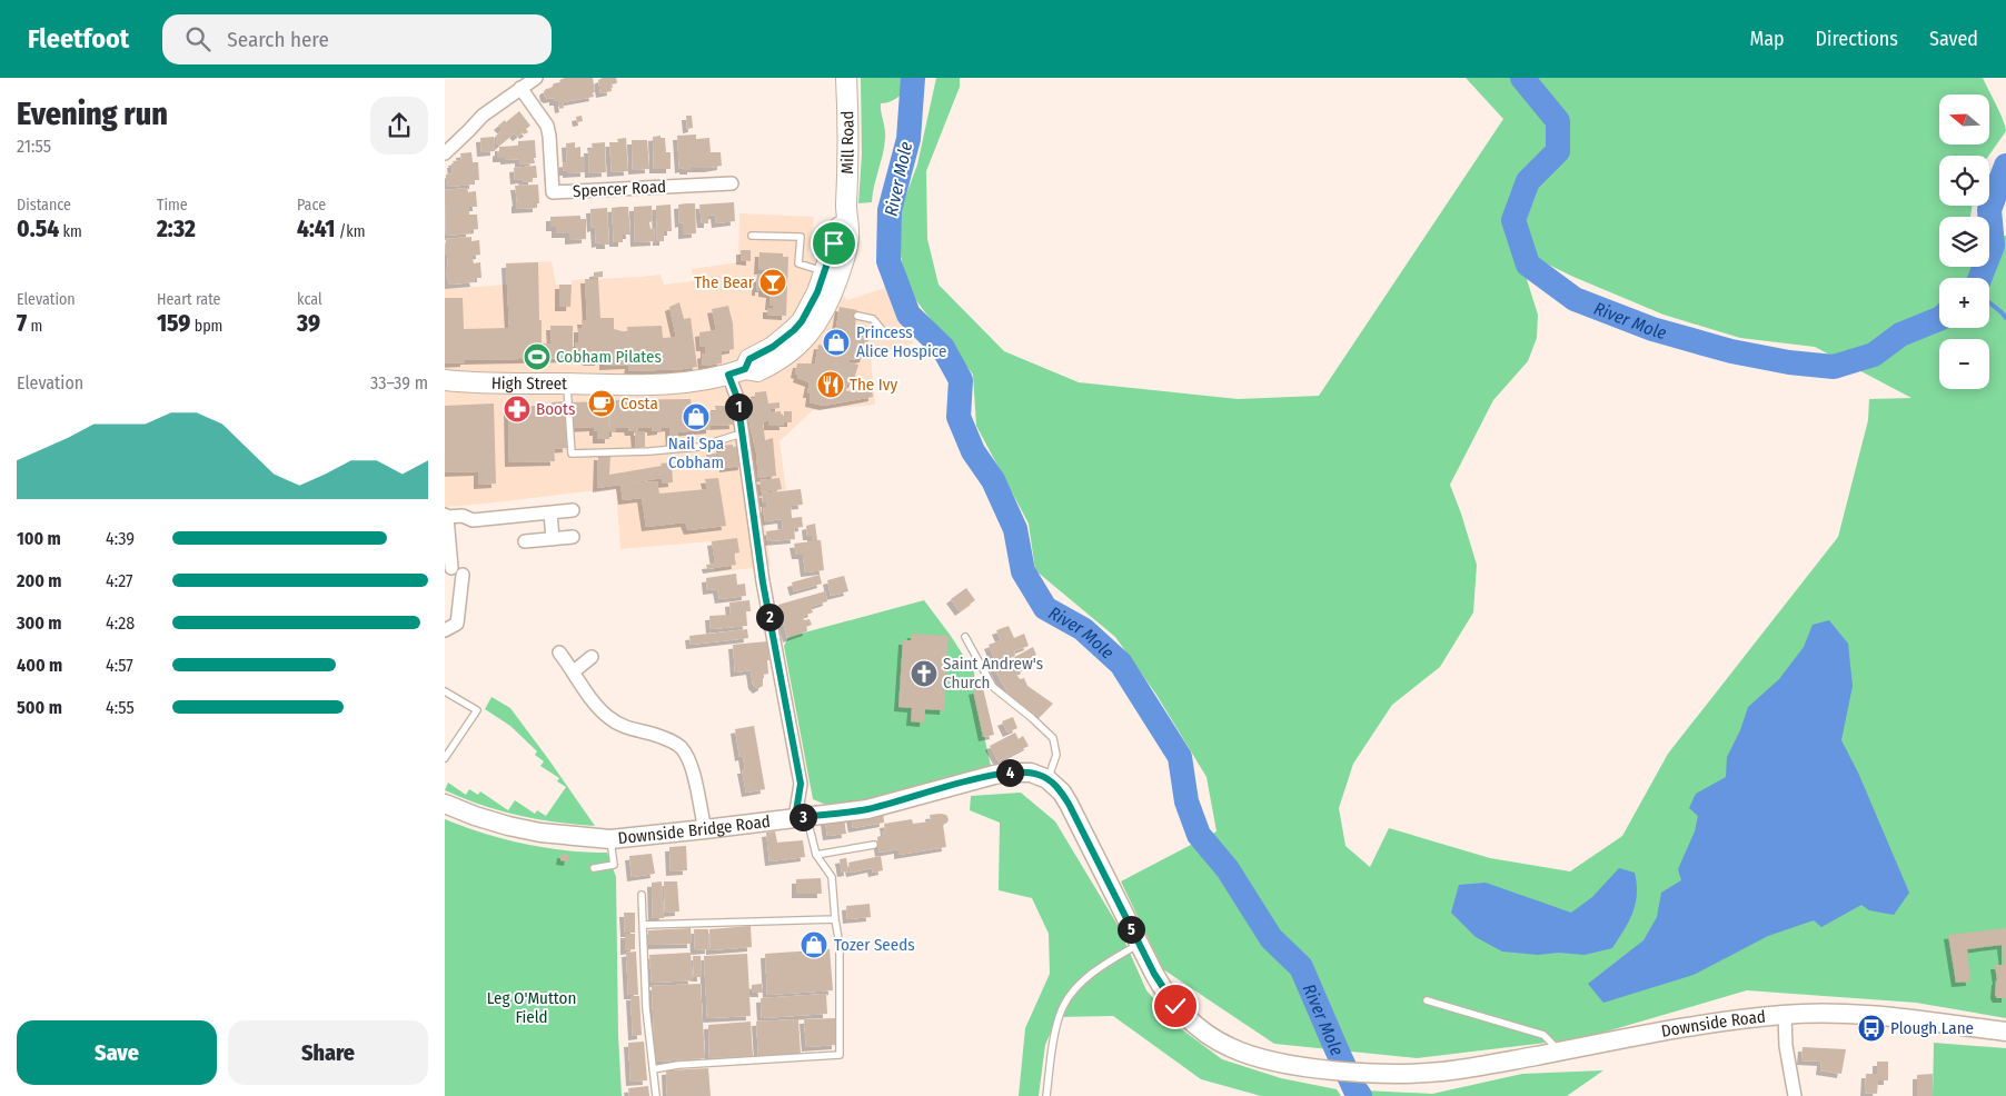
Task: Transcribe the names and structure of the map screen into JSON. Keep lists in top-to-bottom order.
{
  "streets": {
    "main road": ["Mill Road", "High Street"],
    "street": ["Spencer Road", "Downside Bridge Road", "Downside Road"]
  },
  "crossings": [
    ["Mill Road", "High Street"]
  ],
  "water": ["River Mole"],
  "parks": ["Leg O'Mutton Field"],
  "places": {
    "bar": ["The Bear"],
    "shop": ["Princess Alice Hospice", "Nail Spa Cobham", "Tozer Seeds"],
    "sports": ["Cobham Pilates"],
    "restaurant": ["The Ivy"],
    "cafe": ["Costa"],
    "pharmacy": ["Boots"],
    "church": ["Saint Andrew's Church"],
    "bus stop": ["Plough Lane"]
  },
  "north": "left",
  "page": {
    "header": "Fleetfoot",
    "search": "Search here",
    "nav": ["Map", "Directions", "Saved"],
    "heading": ["Evening run", "21:55"],
    "map_buttons": ["+", "−"],
    "stats": [
      ["Distance", "0.54 km"],
      ["Time", "2:32"],
      ["Pace", "4:41 /km"],
      ["Elevation", "7 m"],
      ["Heart rate", "159 bpm"],
      ["kcal", "39"]
    ],
    "chart": ["Elevation", "33–39 m"],
    "pins": [
      "1",
      "2",
      "4",
      "3",
      "5"
    ],
    "list": [
      {
        "name": "100 m",
        "note": "4:39"
      },
      {
        "name": "200 m",
        "note": "4:27"
      },
      {
        "name": "300 m",
        "note": "4:28"
      },
      {
        "name": "400 m",
        "note": "4:57"
      },
      {
        "name": "500 m",
        "note": "4:55"
      }
    ],
    "buttons": ["Save", "Share"]
  }
}
